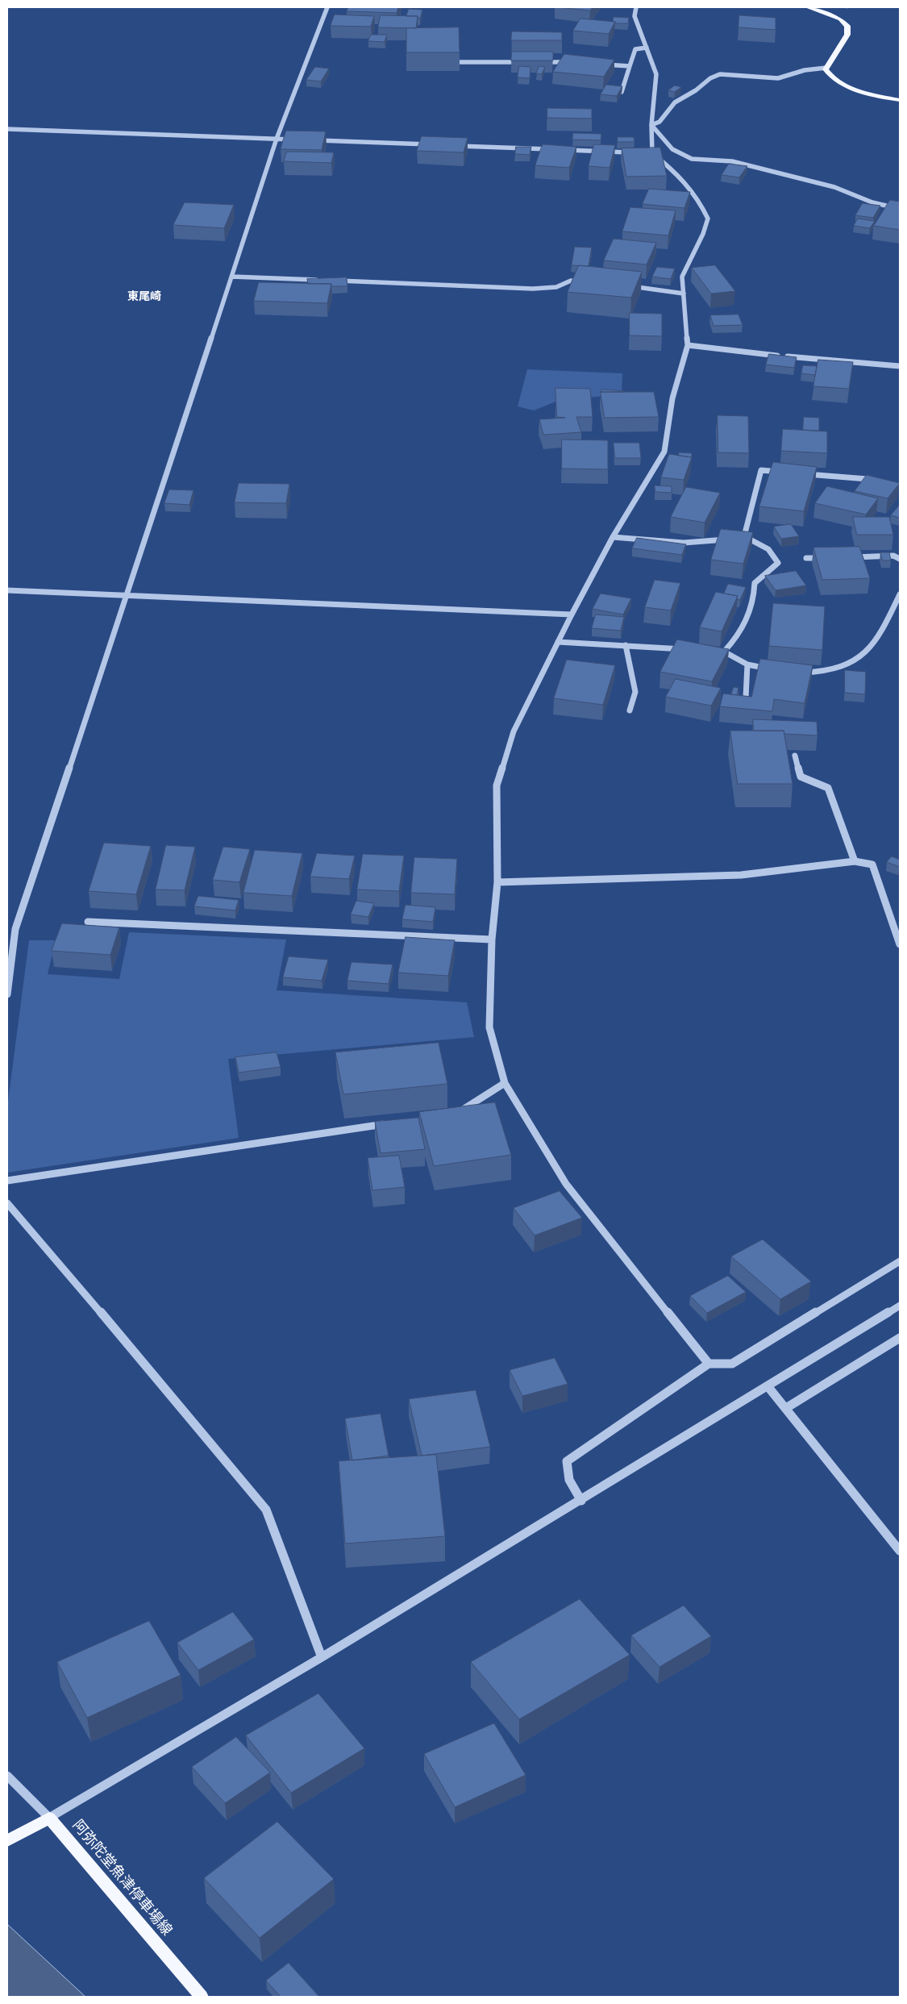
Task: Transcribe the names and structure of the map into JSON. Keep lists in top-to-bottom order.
{
  "streets": {
    "main road": ["阿弥陀堂魚津停車場線"]
  },
  "districts": ["東尾崎"]
}
